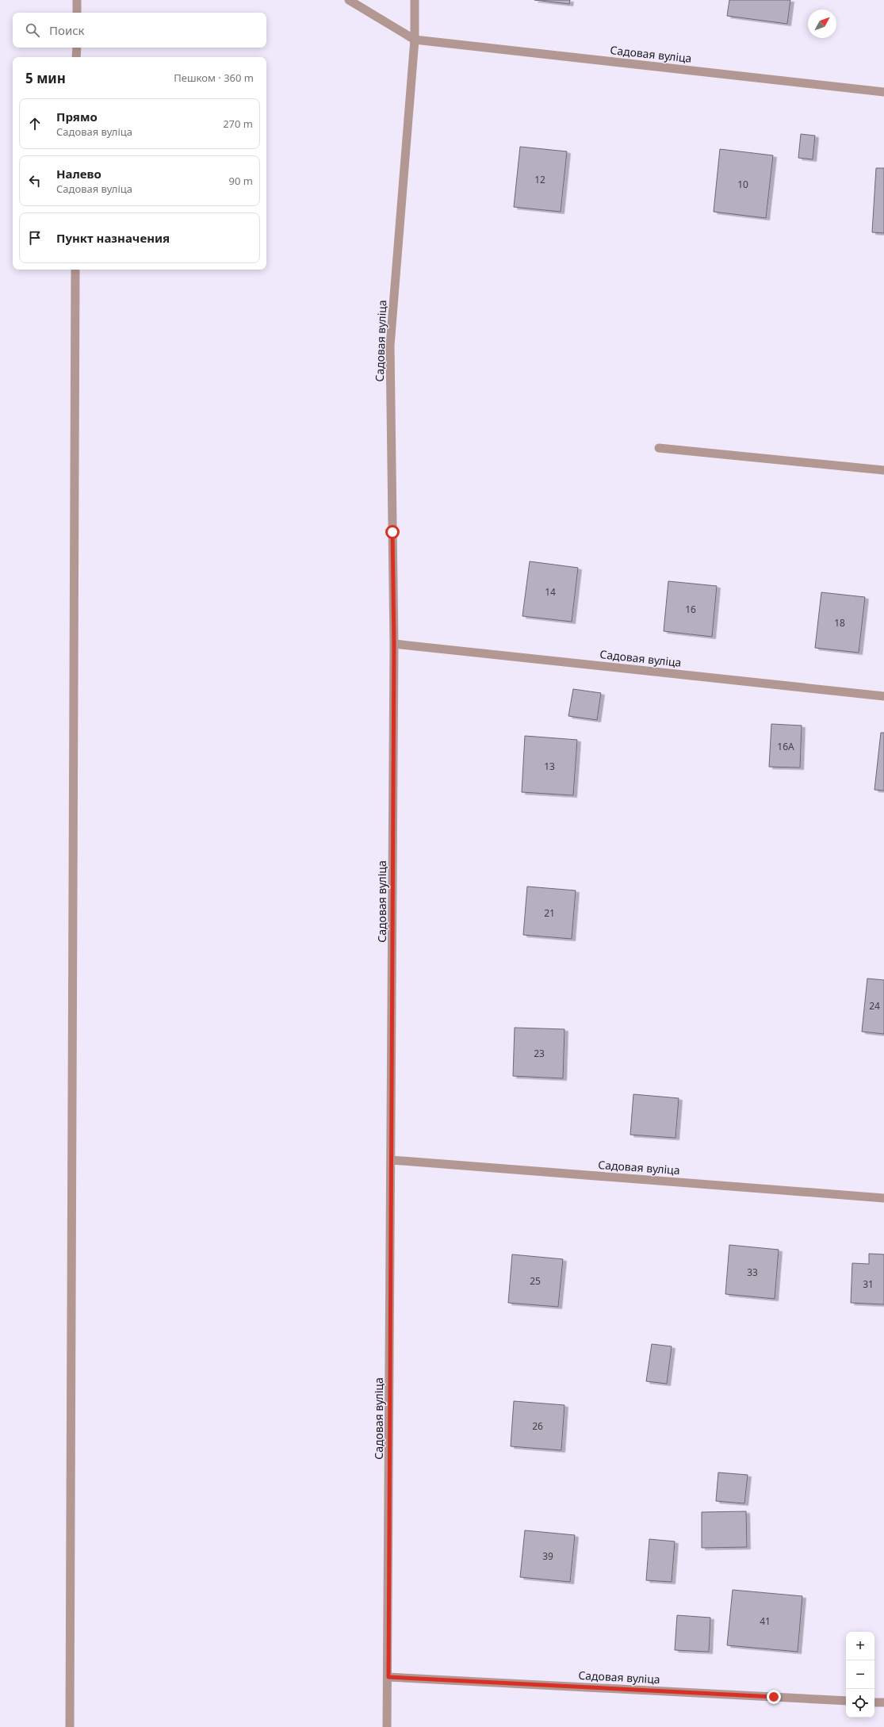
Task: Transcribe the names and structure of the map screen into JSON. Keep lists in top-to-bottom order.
{
  "streets": {
    "street": ["Садовая вуліца"]
  },
  "house_numbers": [
    "12",
    "10",
    "14",
    "16",
    "18",
    "16А",
    "13",
    "21",
    "24",
    "23",
    "33",
    "25",
    "31",
    "26",
    "39",
    "41"
  ],
  "north": "top right",
  "page": {
    "search": "Поиск",
    "heading": ["5 мин", "Пешком · 360 m"],
    "list": [
      ["Прямо", "Садовая вуліца", "270 m"],
      ["Налево", "Садовая вуліца", "90 m"],
      "Пункт назначения"
    ],
    "map_buttons": ["+", "−"]
  }
}
